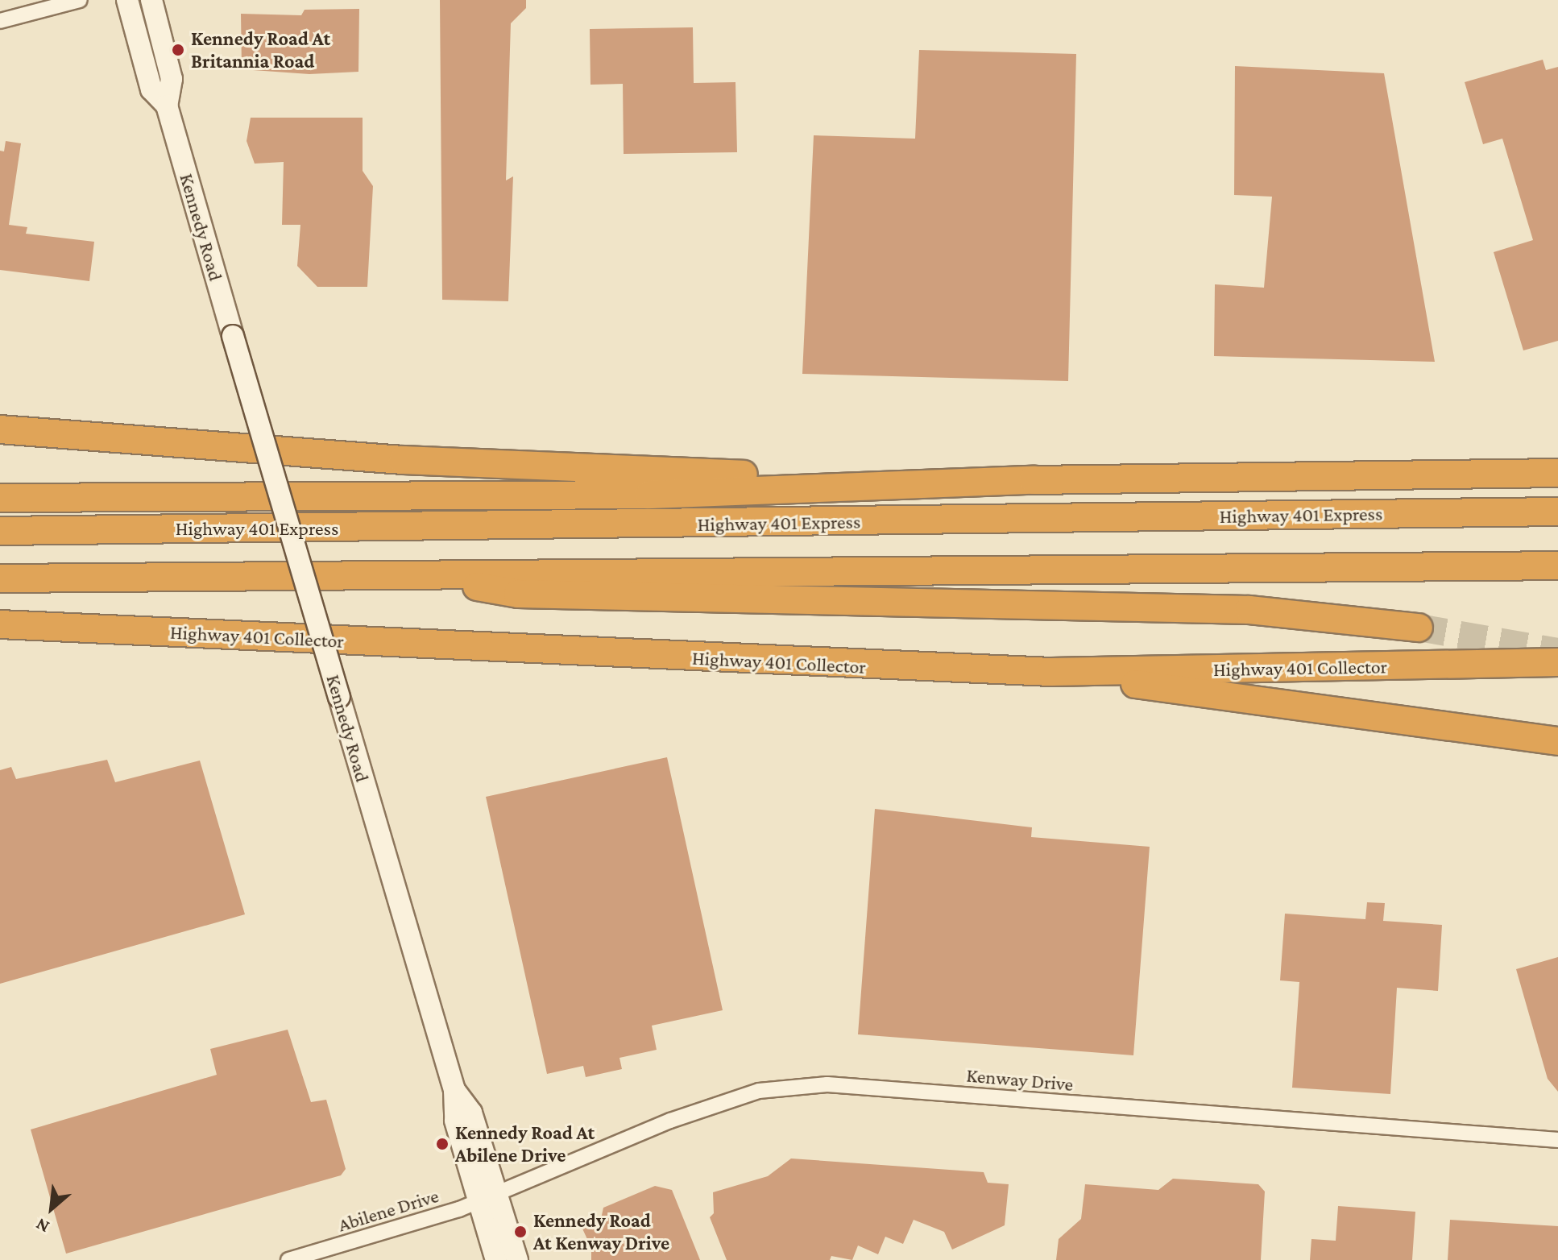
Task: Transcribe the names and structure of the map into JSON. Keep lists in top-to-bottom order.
{
  "streets": {
    "highway": ["Highway 401 Express", "Highway 401 Collector"],
    "main road": ["Kennedy Road"],
    "street": ["Kenway Drive", "Abilene Drive"]
  },
  "crossings": [
    ["Kennedy Road", "Kenway Drive"],
    ["Kennedy Road", "Abilene Drive"],
    ["Kenway Drive", "Abilene Drive"]
  ],
  "places": ["Kennedy Road At Britannia Road", "Kennedy Road At Abilene Drive", "Kennedy Road At Kenway Drive"],
  "north": "bottom left"
}
